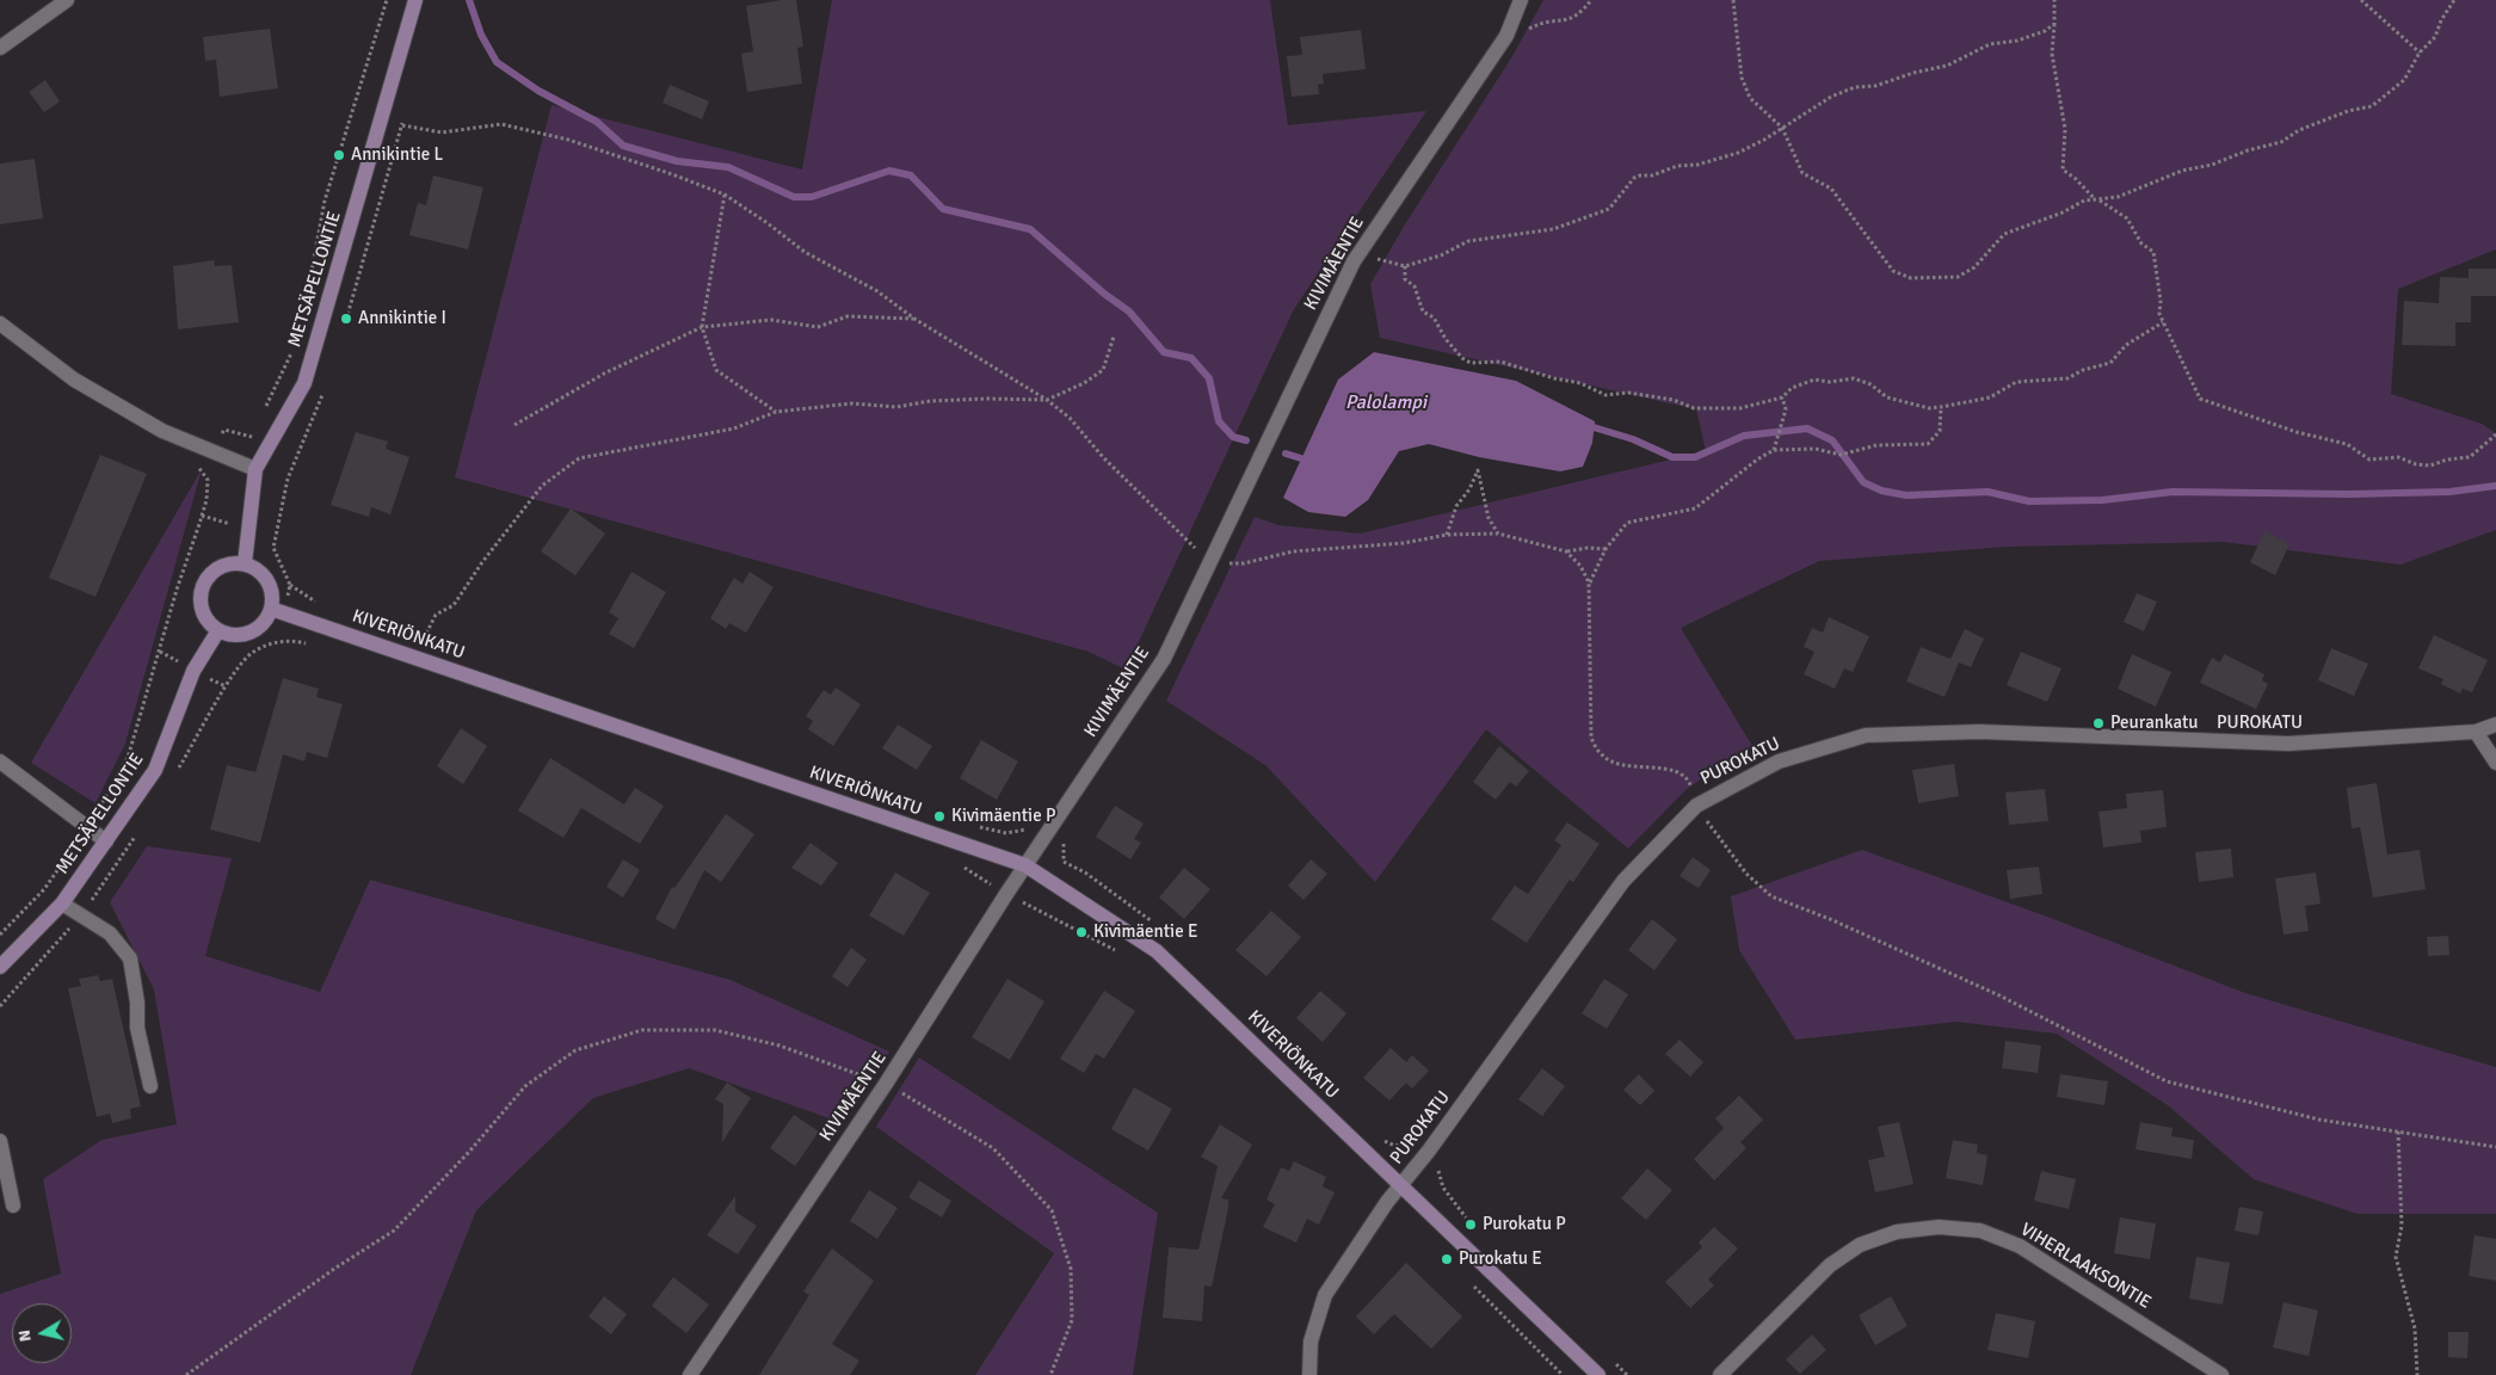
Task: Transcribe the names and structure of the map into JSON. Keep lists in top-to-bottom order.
{
  "streets": {
    "street": [
      "KIVIMÄENTIE",
      "METSÄPELLONTIE",
      "KIVERIÖNKATU",
      "PUROKATU",
      "VIHERLAAKSONTIE"
    ]
  },
  "crossings": [
    ["KIVIMÄENTIE", "KIVERIÖNKATU"],
    ["METSÄPELLONTIE", "KIVERIÖNKATU"],
    ["KIVERIÖNKATU", "PUROKATU"]
  ],
  "water": ["Palolampi"],
  "places": [
    "Annikintie L",
    "Annikintie I",
    "Peurankatu",
    "Kivimäentie P",
    "Kivimäentie E",
    "Purokatu P",
    "Purokatu E"
  ],
  "north": "left"
}
